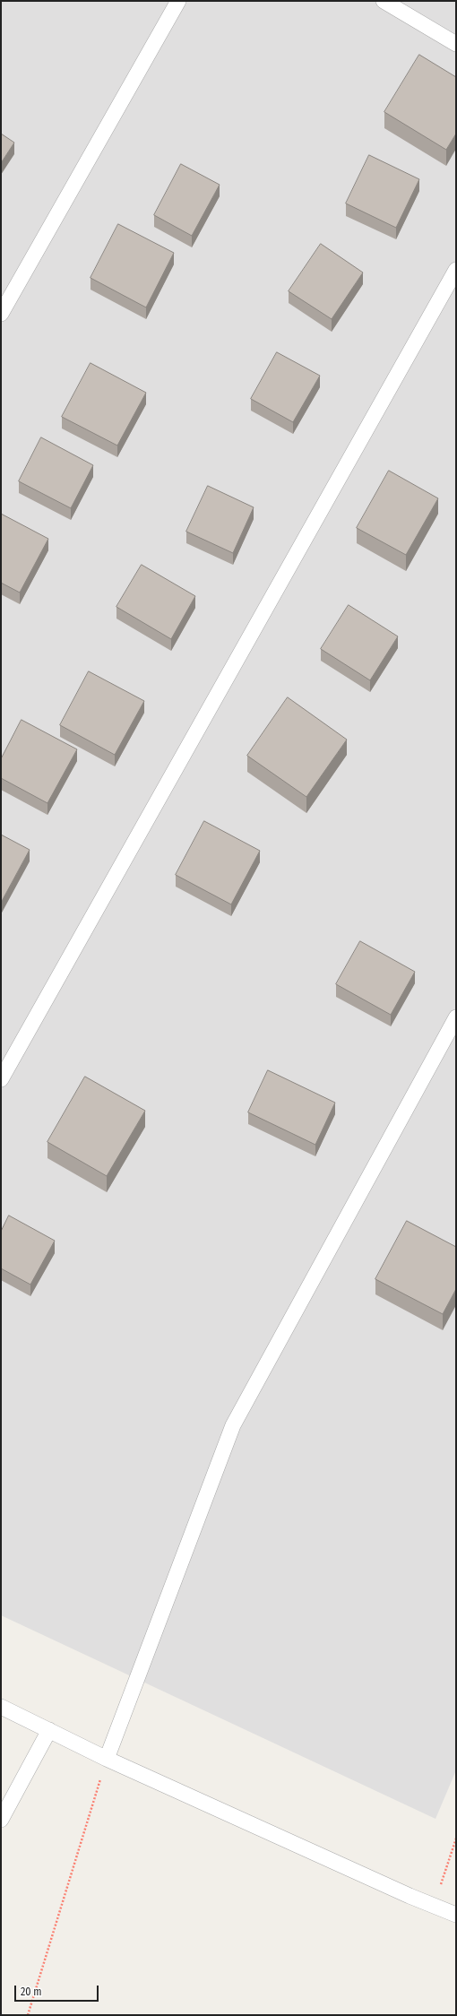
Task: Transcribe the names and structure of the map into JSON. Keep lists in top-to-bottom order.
{
  "scale_bar": "20 m"
}
